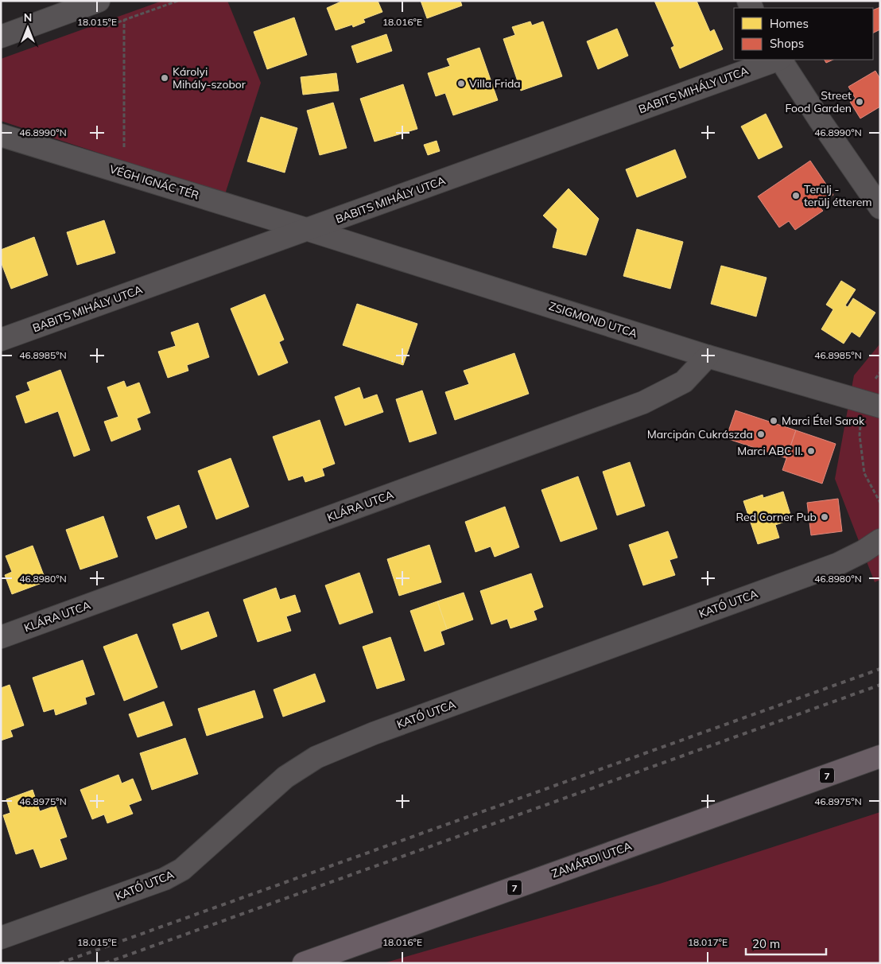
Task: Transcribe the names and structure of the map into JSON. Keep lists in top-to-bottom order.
{
  "streets": {
    "main road": ["7", "ZAMÁRDI UTCA"],
    "street": [
      "BABITS MIHÁLY UTCA",
      "VÉGH IGNÁC TÉR",
      "ZSIGMOND UTCA",
      "KLÁRA UTCA",
      "KATÓ UTCA"
    ]
  },
  "crossings": [
    ["BABITS MIHÁLY UTCA", "VÉGH IGNÁC TÉR"],
    ["BABITS MIHÁLY UTCA", "ZSIGMOND UTCA"],
    ["VÉGH IGNÁC TÉR", "ZSIGMOND UTCA"],
    ["ZSIGMOND UTCA", "KLÁRA UTCA"]
  ],
  "places": [
    "Károlyi Mihály-szobor",
    "Villa Frida",
    "Street Food Garden",
    "Terülj - terülj étterem",
    "Marci Étel Sarok",
    "Marcipán Cukrászda",
    "Marci ABC II.",
    "Red Corner Pub"
  ],
  "legend": ["Homes", "Shops"],
  "scale_bar": "20 m",
  "north": "top",
  "coordinates": [
    "18.015°E",
    "18.016°E",
    "46.8990°N",
    "46.8985°N",
    "46.8980°N",
    "46.8975°N",
    "18.017°E"
  ]
}
